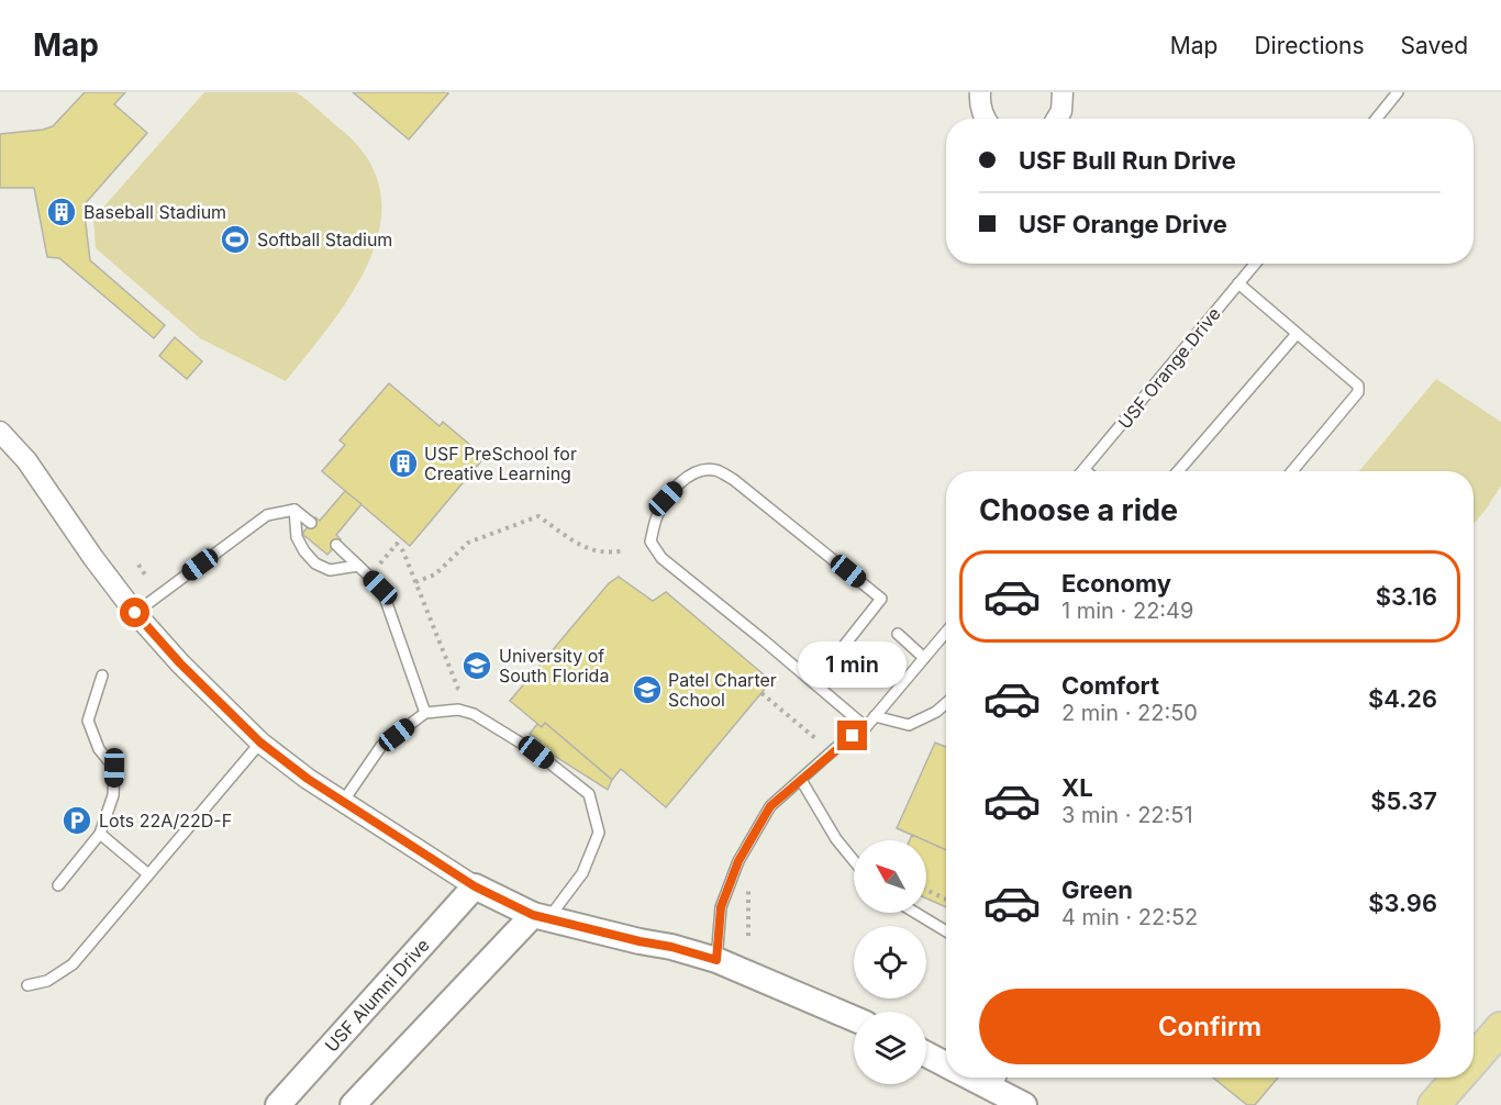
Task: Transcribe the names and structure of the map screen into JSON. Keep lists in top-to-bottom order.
{
  "streets": {
    "street": ["USF Alumni Drive"],
    "lane": ["USF Orange Drive"]
  },
  "places": {
    "building": ["Baseball Stadium", "USF PreSchool for Creative Learning"],
    "sports": ["Softball Stadium"],
    "school or university": ["University of South Florida", "Patel Charter School"],
    "parking": ["Lots 22A/22D-F"]
  },
  "north": "top left",
  "page": {
    "header": "Map",
    "nav": ["Map", "Directions", "Saved"],
    "banner": ["USF Bull Run Drive", "USF Orange Drive"],
    "heading": "Choose a ride",
    "list": [
      {
        "name": "Economy",
        "note": "1 min · 22:49",
        "value": "$3.16"
      },
      {
        "name": "Comfort",
        "note": "2 min · 22:50",
        "value": "$4.26"
      },
      {
        "name": "XL",
        "note": "3 min · 22:51",
        "value": "$5.37"
      },
      {
        "name": "Green",
        "note": "4 min · 22:52",
        "value": "$3.96"
      }
    ],
    "bubble": "1 min",
    "buttons": "Confirm"
  }
}
